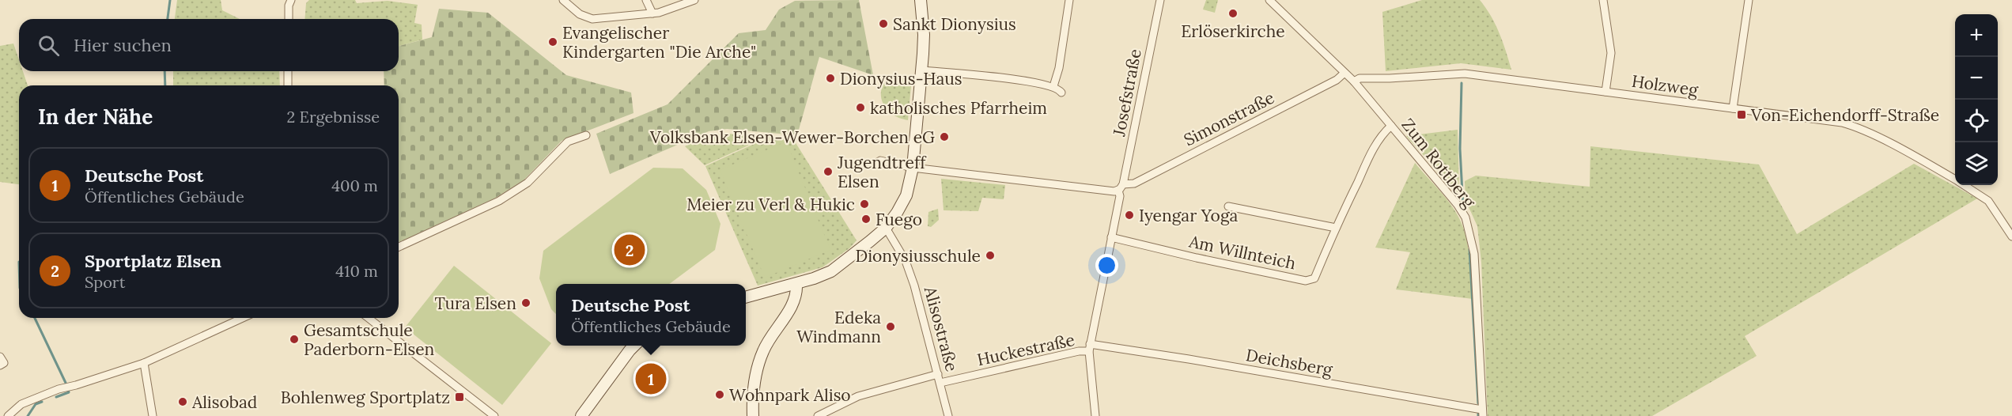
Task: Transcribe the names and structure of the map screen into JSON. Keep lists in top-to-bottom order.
{
  "streets": {
    "street": [
      "Holzweg",
      "Josefstraße",
      "Simonstraße",
      "Zum Rottberg",
      "Am Willnteich",
      "Alisostraße",
      "Huckestraße",
      "Deichsberg"
    ]
  },
  "crossings": [
    ["Holzweg", "Zum Rottberg"],
    ["Josefstraße", "Simonstraße"],
    ["Josefstraße", "Am Willnteich"],
    ["Josefstraße", "Huckestraße"],
    ["Josefstraße", "Deichsberg"],
    ["Simonstraße", "Zum Rottberg"],
    ["Zum Rottberg", "Am Willnteich"],
    ["Zum Rottberg", "Deichsberg"],
    ["Alisostraße", "Huckestraße"],
    ["Huckestraße", "Deichsberg"]
  ],
  "places": {
    "other": [
      "Erlöserkirche",
      "Sankt Dionysius",
      "Evangelischer Kindergarten \"Die Arche\"",
      "Dionysius-Haus",
      "katholisches Pfarrheim",
      "Volksbank Elsen-Wewer-Borchen eG",
      "Jugendtreff Elsen",
      "Meier zu Verl & Hukic",
      "Iyengar Yoga",
      "Fuego",
      "Dionysiusschule",
      "Tura Elsen",
      "Edeka Windmann",
      "Gesamtschule Paderborn-Elsen",
      "Wohnpark Aliso",
      "Alisobad"
    ],
    "transit": ["Von-Eichendorff-Straße", "Bohlenweg Sportplatz"]
  },
  "page": {
    "map_buttons": ["+", "−"],
    "search": "Hier suchen",
    "heading": ["In der Nähe", "2 Ergebnisse"],
    "list": [
      {
        "mark": "1",
        "name": "Deutsche Post",
        "note": "Öffentliches Gebäude",
        "value": "400 m"
      },
      {
        "mark": "2",
        "name": "Sportplatz Elsen",
        "note": "Sport",
        "value": "410 m"
      }
    ],
    "pins": ["2", "1"],
    "popup": ["Deutsche Post", "Öffentliches Gebäude"]
  }
}
